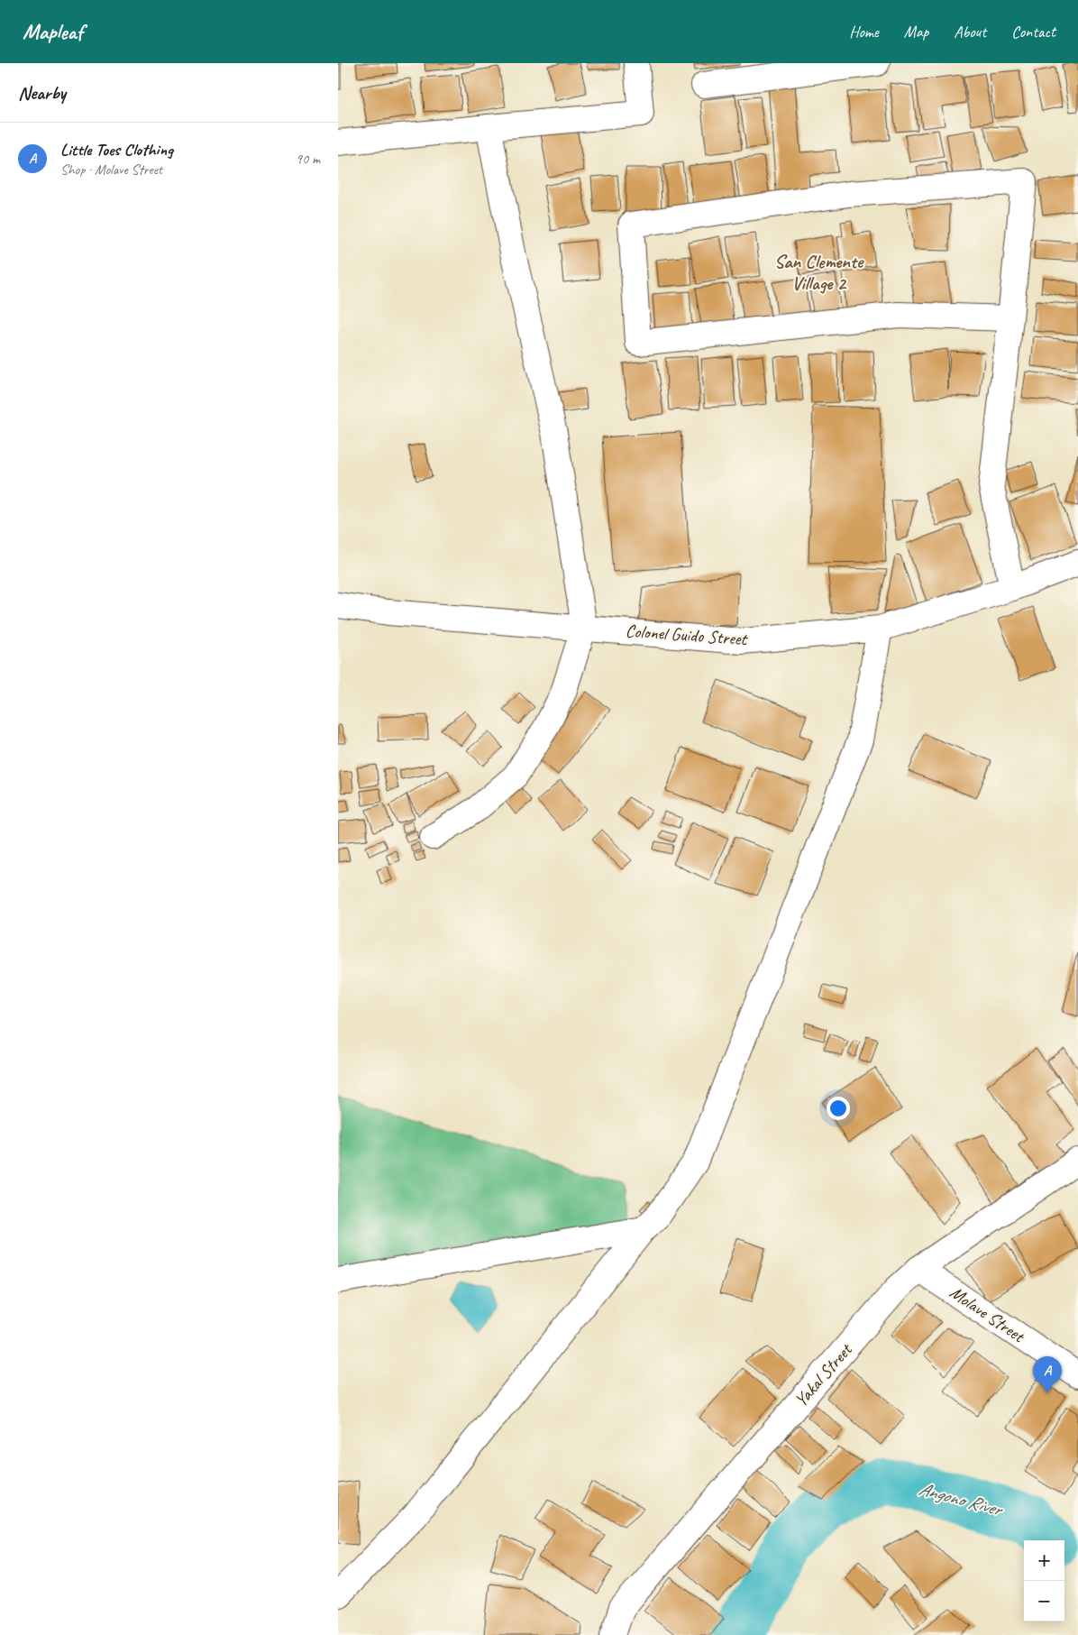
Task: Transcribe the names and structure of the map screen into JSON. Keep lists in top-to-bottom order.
{
  "streets": {
    "street": ["Colonel Guido Street", "Molave Street", "Yakal Street"]
  },
  "crossings": [
    ["Molave Street", "Yakal Street"]
  ],
  "districts": ["San Clemente Village 2"],
  "water": ["Angono River"],
  "page": {
    "header": "Mapleaf",
    "nav": [
      "Home",
      "Map",
      "About",
      "Contact"
    ],
    "heading": "Nearby",
    "list": [
      {
        "mark": "A",
        "name": "Little Toes Clothing",
        "note": "Shop · Molave Street",
        "value": "90 m"
      }
    ],
    "pins": "A",
    "map_buttons": ["+", "−"]
  }
}
